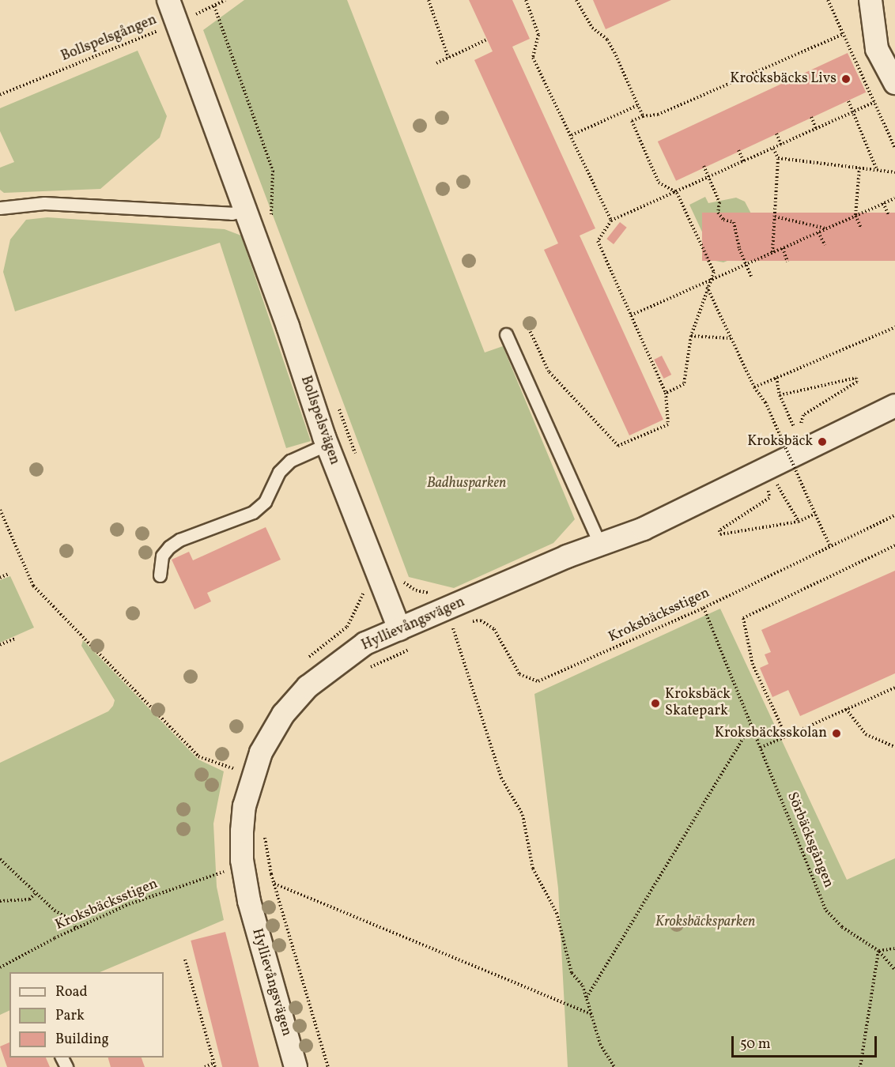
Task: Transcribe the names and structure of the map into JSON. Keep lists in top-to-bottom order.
{
  "streets": {
    "street": ["Bollspelsvägen", "Hyllievångsvägen"],
    "path": ["Bollspelsgången", "Kroksbäcksstigen", "Sörbäcksgången"]
  },
  "crossings": [
    ["Bollspelsgången", "Bollspelsvägen"],
    ["Bollspelsvägen", "Hyllievångsvägen"],
    ["Kroksbäcksstigen", "Sörbäcksgången"]
  ],
  "parks": ["Badhusparken", "Kroksbäcksparken"],
  "places": [
    "Krocksbäcks Livs",
    "Kroksbäck",
    "Kroksbäck Skatepark",
    "Kroksbäcksskolan"
  ],
  "legend": ["Road", "Park", "Building"],
  "scale_bar": "50 m"
}
